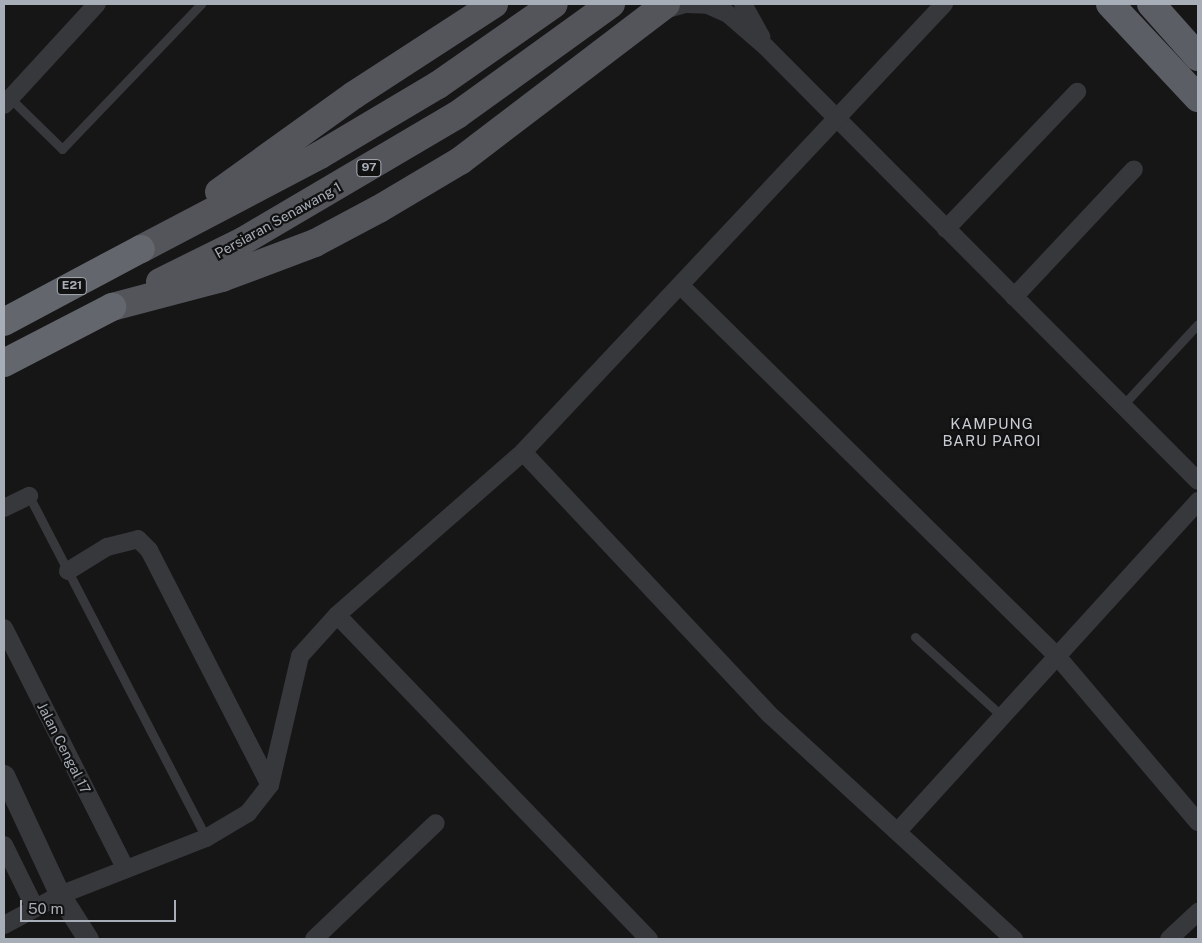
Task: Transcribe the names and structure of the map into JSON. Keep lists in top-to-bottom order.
{
  "streets": {
    "highway": ["E21"],
    "main road": ["97", "Persiaran Senawang 1"],
    "street": ["Jalan Cengal 17"]
  },
  "districts": ["KAMPUNG BARU PAROI"],
  "scale_bar": "50 m"
}
